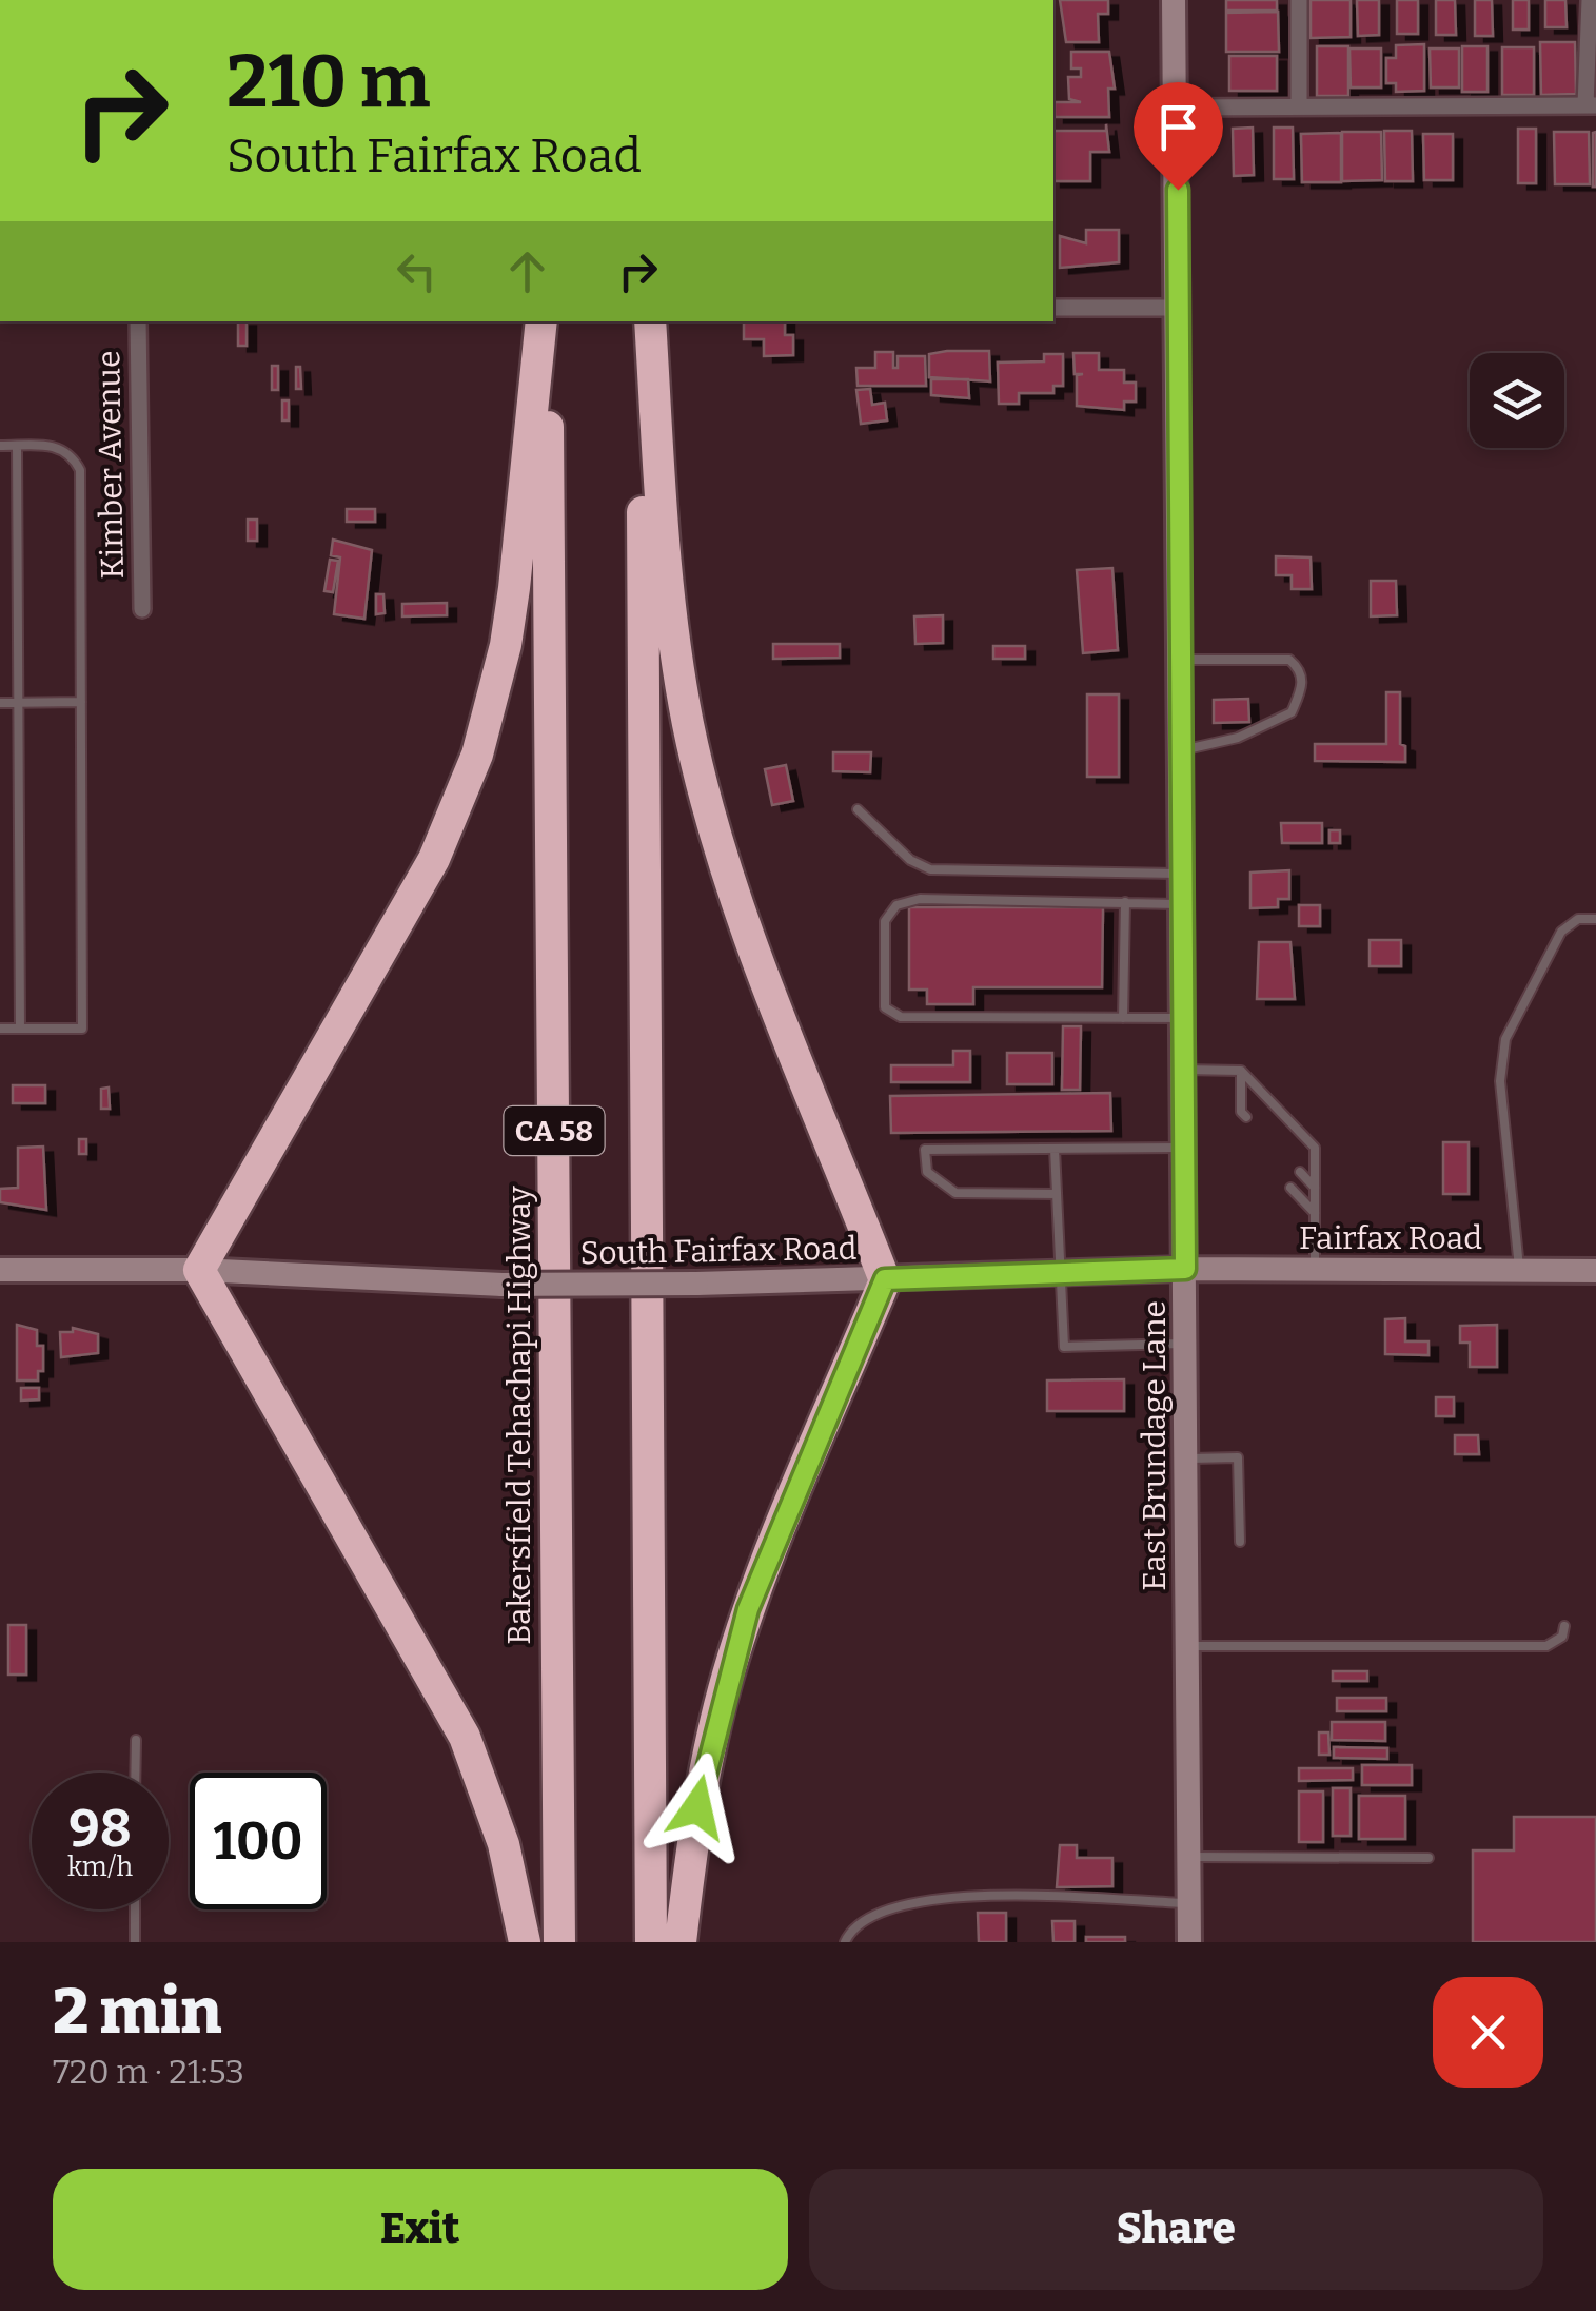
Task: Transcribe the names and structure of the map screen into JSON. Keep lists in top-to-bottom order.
{
  "streets": {
    "highway": ["CA 58", "Bakersfield Tehachapi Highway"],
    "main road": ["Fairfax Road", "South Fairfax Road", "East Brundage Lane"],
    "street": ["Kimber Avenue"]
  },
  "crossings": [
    ["Fairfax Road", "South Fairfax Road"],
    ["Fairfax Road", "East Brundage Lane"],
    ["South Fairfax Road", "East Brundage Lane"]
  ],
  "page": {
    "turn": ["210 m", "South Fairfax Road"],
    "speed": "98 km/h",
    "limit": "100",
    "heading": ["2 min", "720 m · 21:53"],
    "buttons": ["Exit", "Share"]
  }
}
